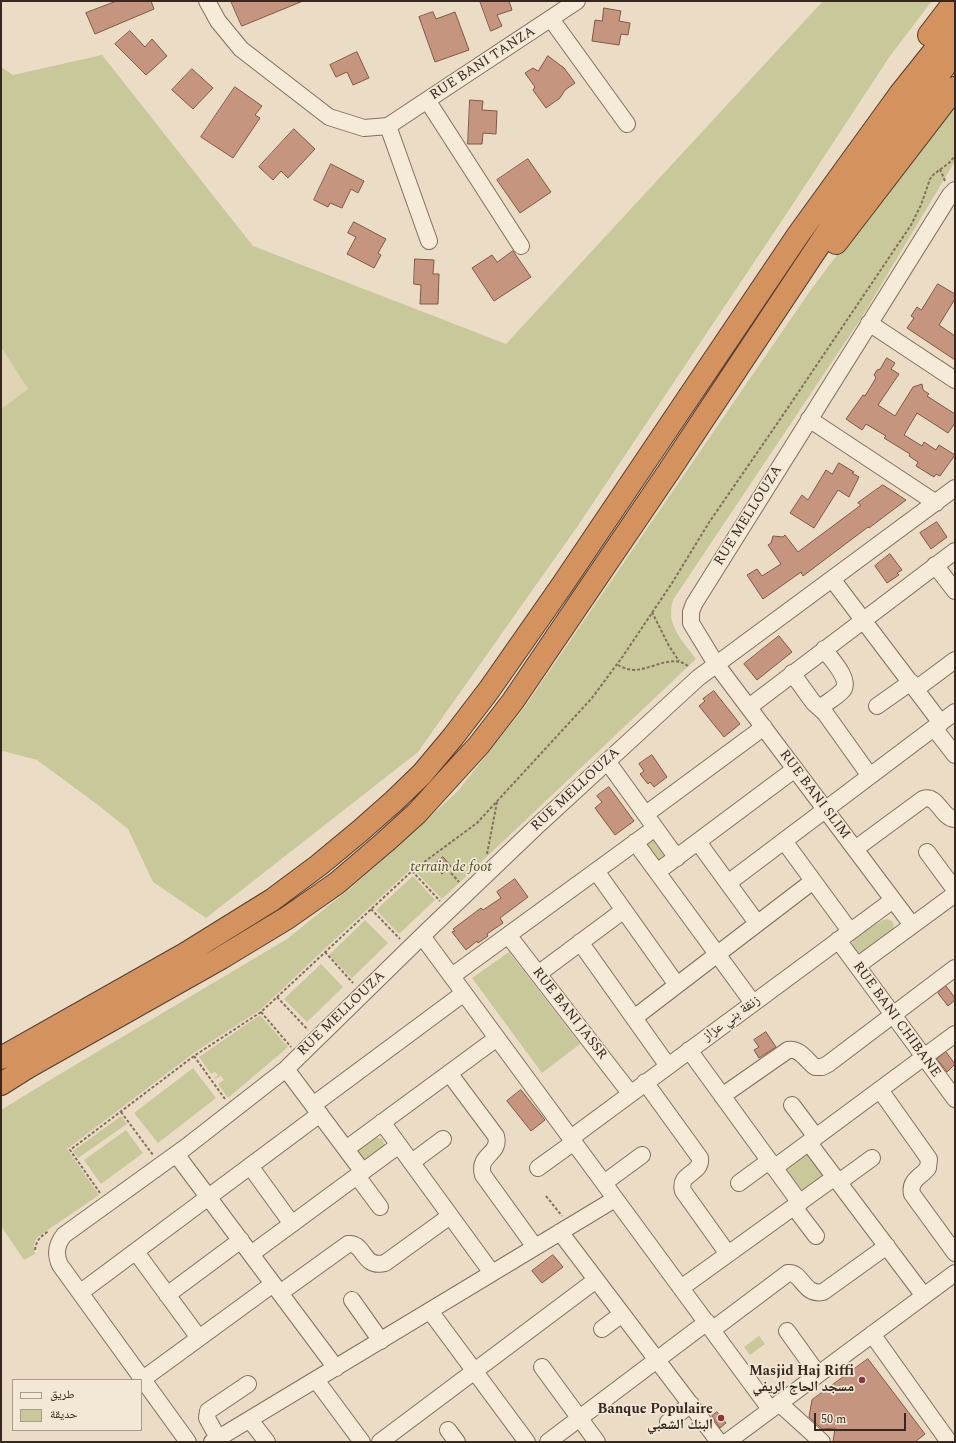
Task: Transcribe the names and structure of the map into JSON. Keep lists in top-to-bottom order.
{
  "streets": {
    "street": [
      "RUE BANI TANZA",
      "RUE MELLOUZA",
      "RUE BANI SLIM",
      "RUE BANI JASSR",
      "زنقة بني عزاز",
      "RUE BANI CHIBANE"
    ]
  },
  "crossings": [
    ["RUE MELLOUZA", "RUE BANI SLIM"],
    ["RUE BANI SLIM", "زنقة بني عزاز"],
    ["RUE BANI JASSR", "زنقة بني عزاز"],
    ["زنقة بني عزاز", "RUE BANI CHIBANE"]
  ],
  "parks": ["terrain de foot"],
  "places": ["Masjid Haj Riffi مسجد الحاج الريفي", "Banque Populaire البنك الشعبي"],
  "legend": ["طريق", "حديقة"],
  "scale_bar": "50 m"
}
